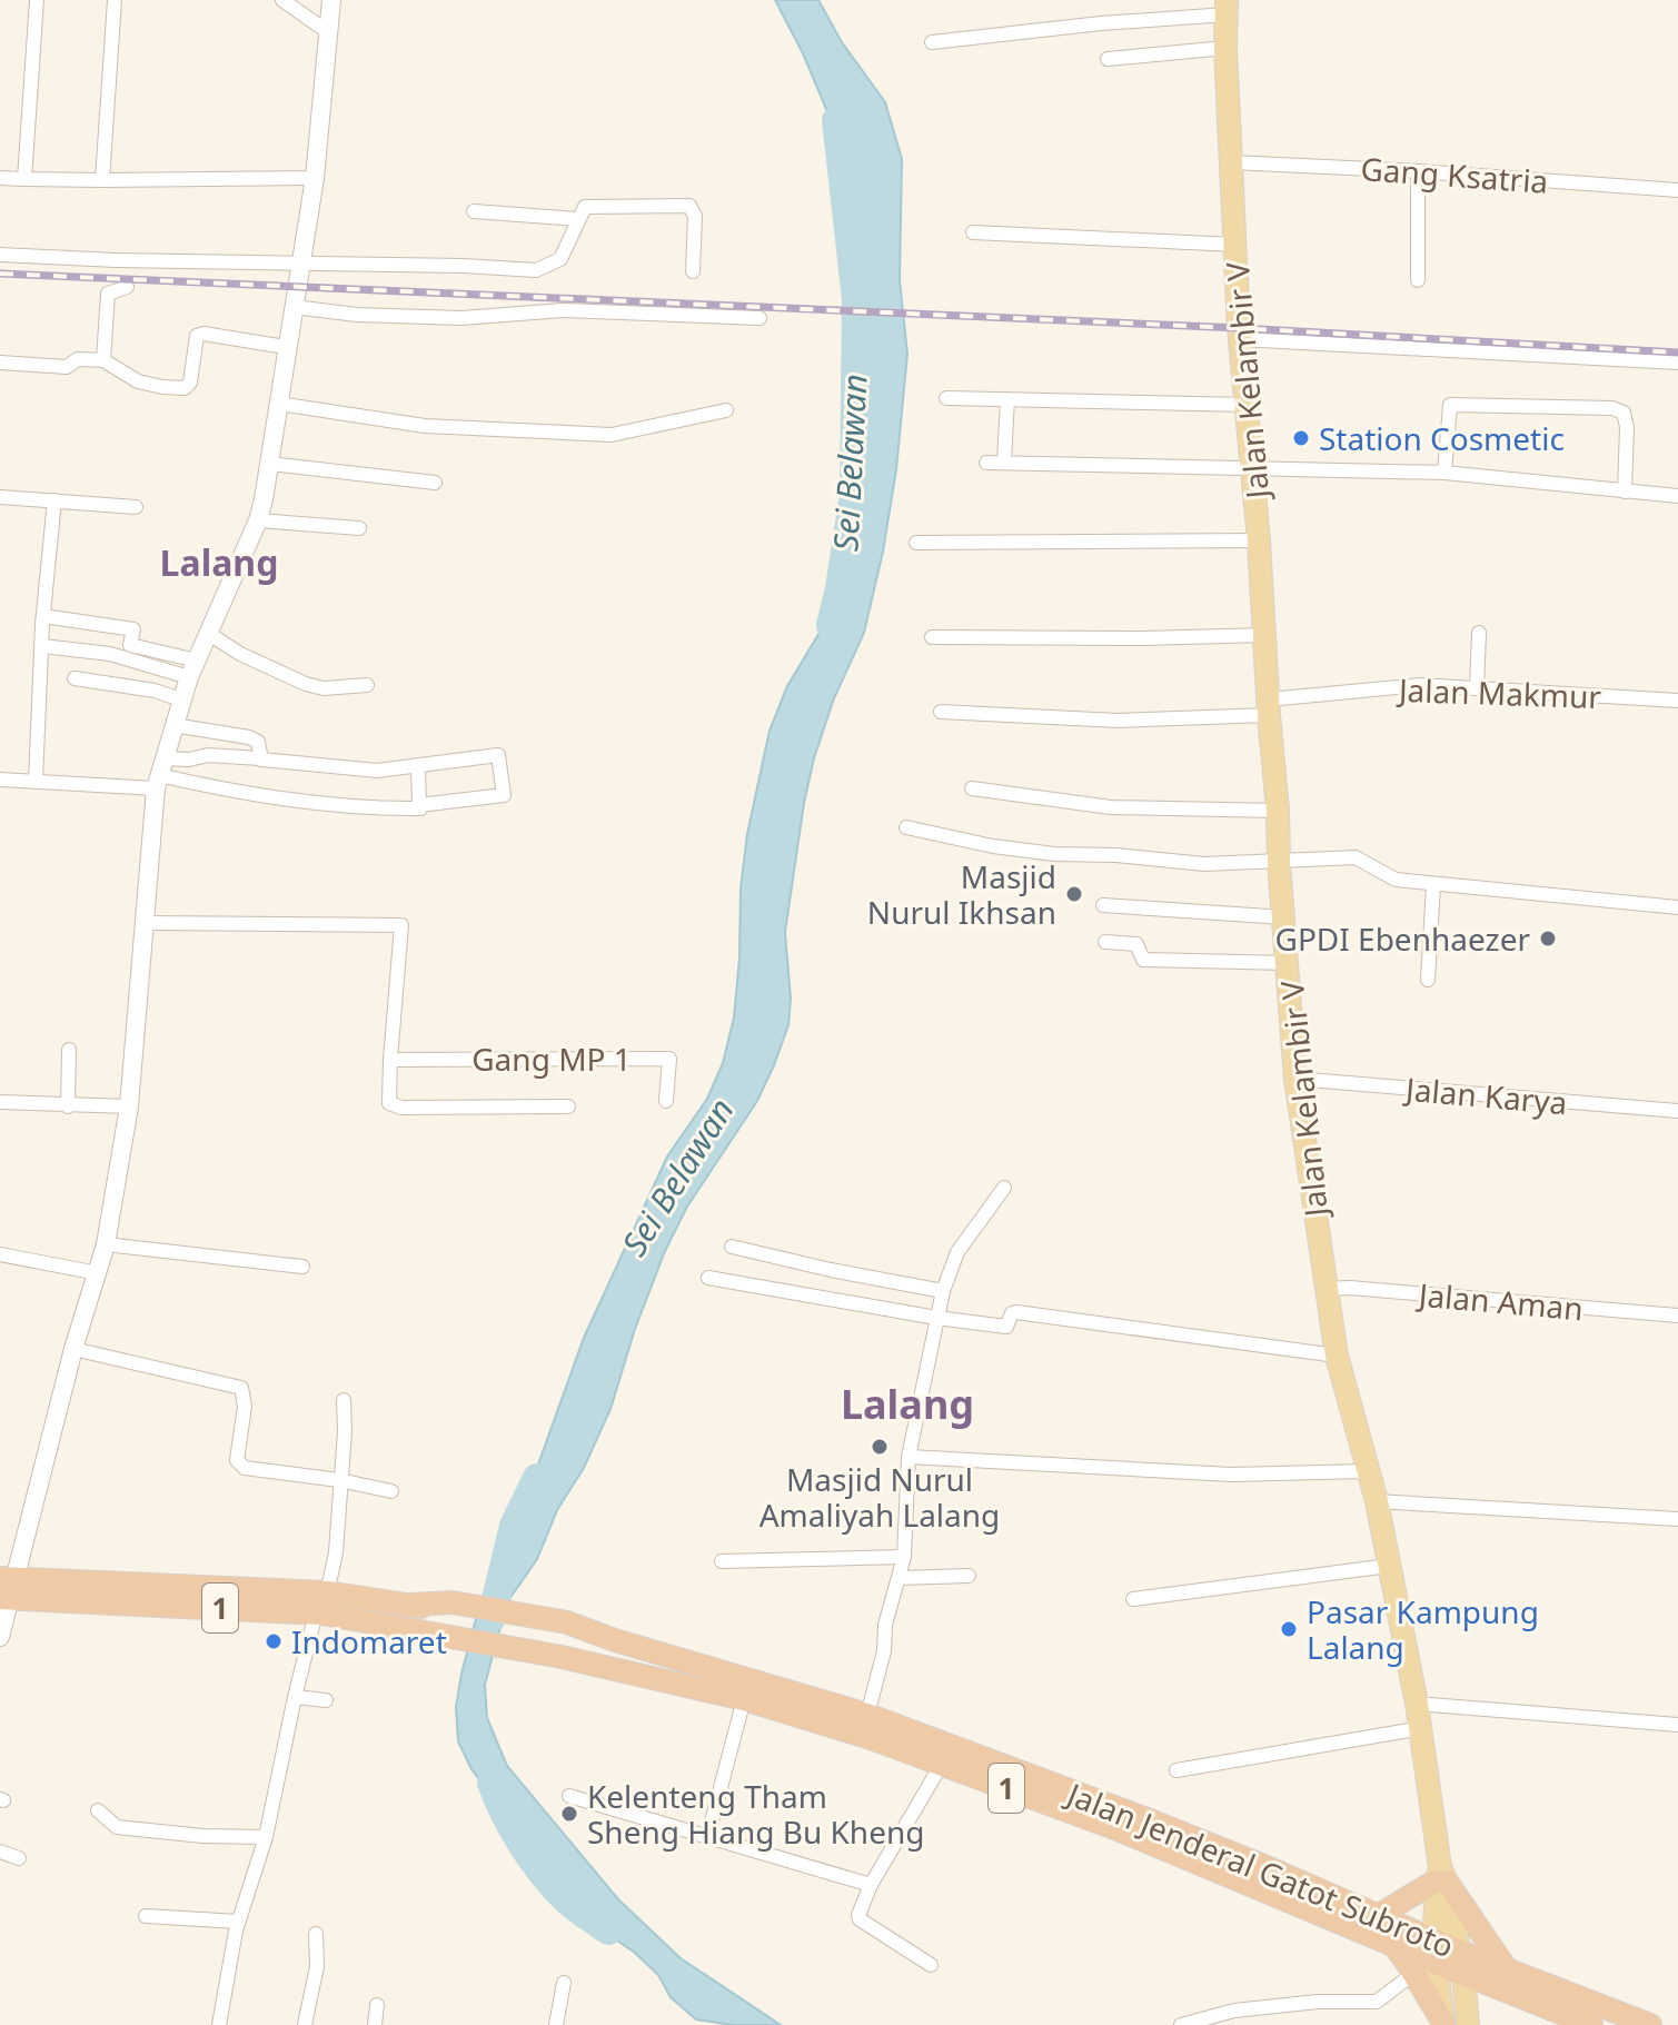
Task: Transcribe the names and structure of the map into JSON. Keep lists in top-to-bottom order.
{
  "streets": {
    "highway": ["1", "Jalan Jenderal Gatot Subroto"],
    "main road": ["Jalan Kelambir V"],
    "street": [
      "Gang Ksatria",
      "Jalan Makmur",
      "Gang MP 1",
      "Jalan Karya",
      "Jalan Aman"
    ]
  },
  "crossings": [
    ["Gang Ksatria", "Jalan Kelambir V"],
    ["Jalan Kelambir V", "Jalan Makmur"],
    ["Jalan Kelambir V", "Jalan Karya"],
    ["Jalan Kelambir V", "Jalan Aman"],
    ["Jalan Kelambir V", "Jalan Jenderal Gatot Subroto"],
    ["1", "Jalan Jenderal Gatot Subroto"]
  ],
  "districts": ["Lalang", "Lalang"],
  "water": ["Sei Belawan"],
  "places": [
    "Station Cosmetic",
    "Masjid Nurul Ikhsan",
    "GPDI Ebenhaezer",
    "Masjid Nurul Amaliyah Lalang",
    "Pasar Kampung Lalang",
    "Indomaret",
    "Kelenteng Tham Sheng Hiang Bu Kheng"
  ]
}
